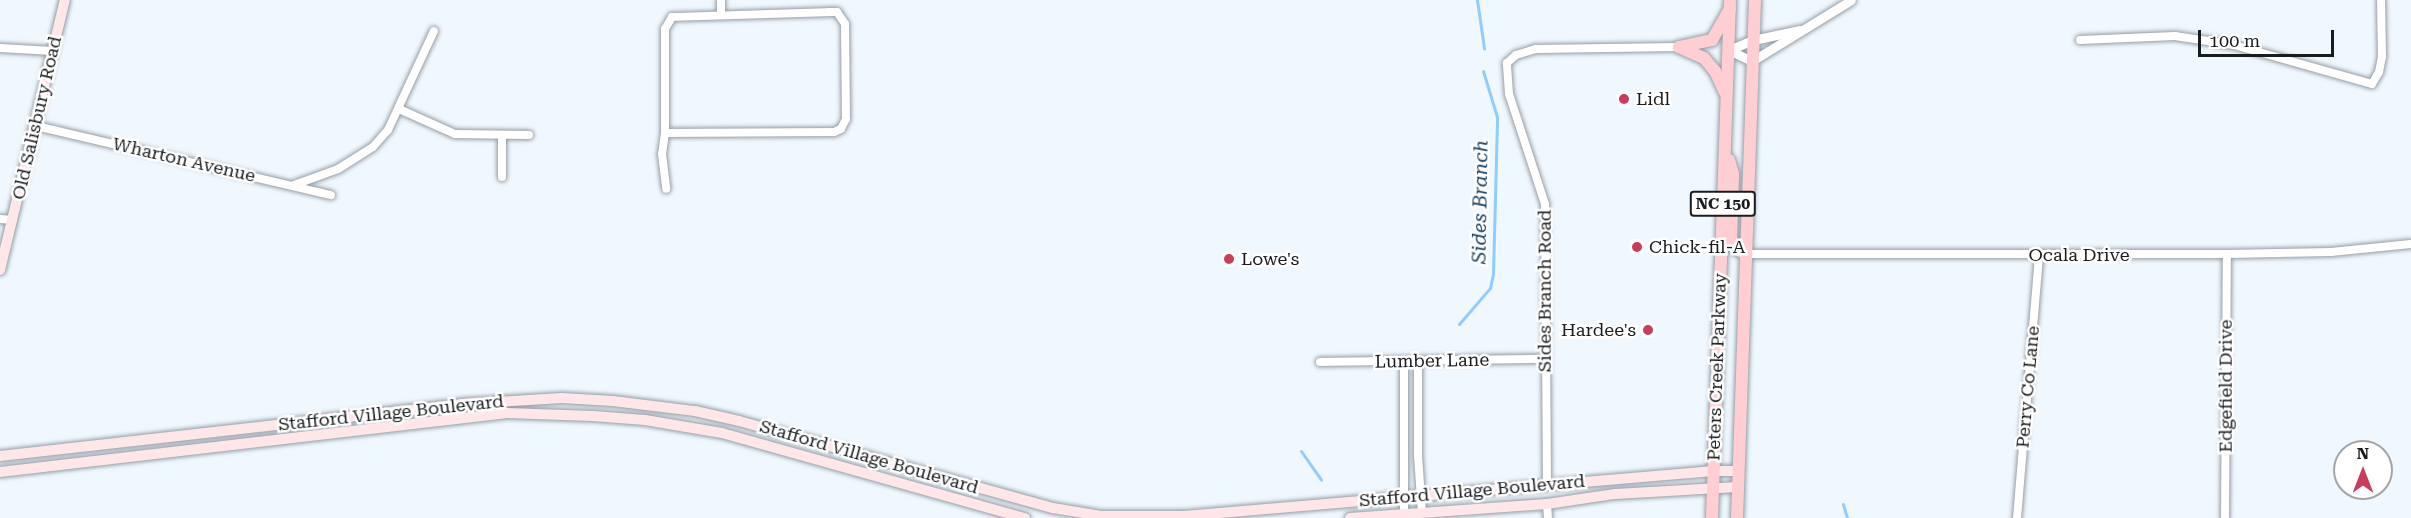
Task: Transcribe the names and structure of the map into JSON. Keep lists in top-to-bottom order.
{
  "streets": {
    "main road": [
      "Old Salisbury Road",
      "NC 150",
      "Peters Creek Parkway",
      "Stafford Village Boulevard"
    ],
    "street": [
      "Wharton Avenue",
      "Ocala Drive",
      "Sides Branch Road",
      "Lumber Lane",
      "Edgefield Drive",
      "Perry Co Lane"
    ]
  },
  "crossings": [
    ["Old Salisbury Road", "Wharton Avenue"],
    ["Ocala Drive", "Peters Creek Parkway"],
    ["Ocala Drive", "Edgefield Drive"],
    ["Ocala Drive", "Perry Co Lane"],
    ["Sides Branch Road", "Lumber Lane"],
    ["Sides Branch Road", "Stafford Village Boulevard"],
    ["Peters Creek Parkway", "Stafford Village Boulevard"]
  ],
  "water": ["Sides Branch"],
  "places": [
    "Lidl",
    "Chick-fil-A",
    "Lowe's",
    "Hardee's"
  ],
  "scale_bar": "100 m",
  "north": "top"
}
